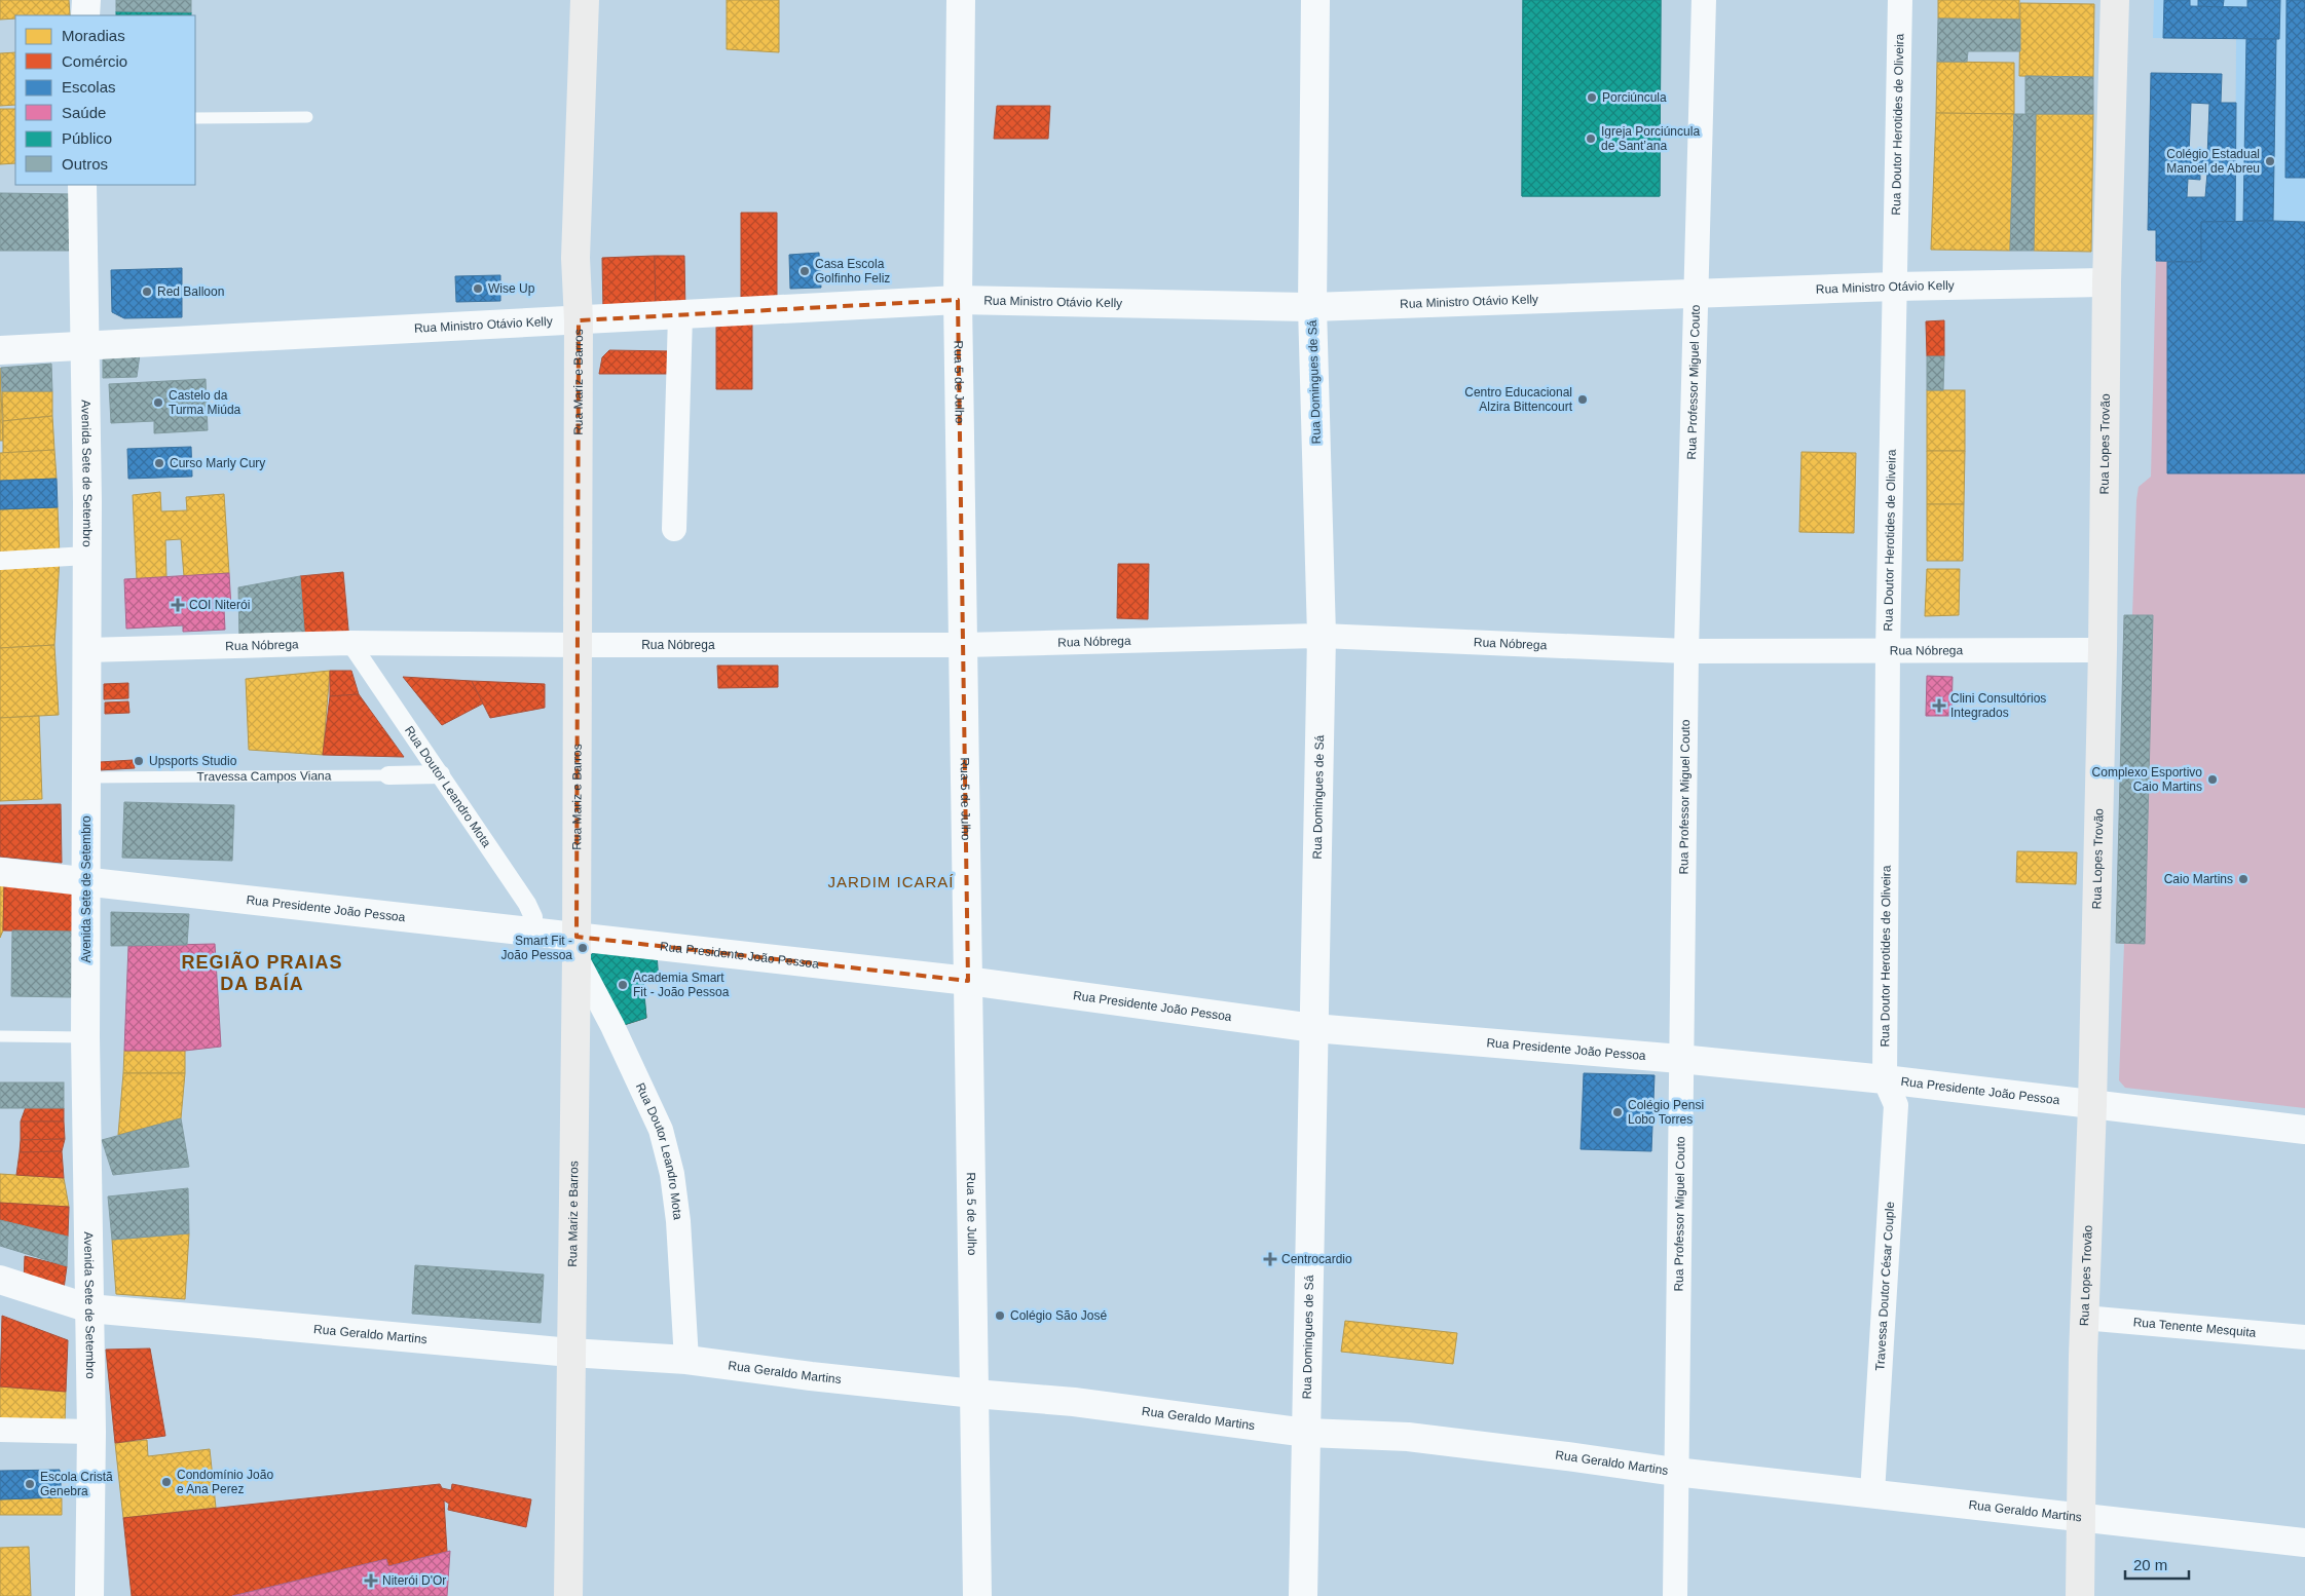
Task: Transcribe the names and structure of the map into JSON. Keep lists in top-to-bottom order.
{
  "streets": {
    "main road": ["Rua Mariz e Barros", "Rua Lopes Trovão"],
    "street": [
      "Rua Doutor Herotides de Oliveira",
      "Rua Ministro Otávio Kelly",
      "Rua 5 de Julho",
      "Rua Domingues de Sá",
      "Rua Professor Miguel Couto",
      "Avenida Sete de Setembro",
      "Rua Nóbrega",
      "Travessa Campos Viana",
      "Rua Doutor Leandro Mota",
      "Rua Presidente João Pessoa",
      "Travessa Doutor César Couple",
      "Rua Tenente Mesquita",
      "Rua Geraldo Martins"
    ]
  },
  "crossings": [
    ["Rua Doutor Herotides de Oliveira", "Rua Ministro Otávio Kelly"],
    ["Rua Doutor Herotides de Oliveira", "Rua Nóbrega"],
    ["Rua Doutor Herotides de Oliveira", "Rua Presidente João Pessoa"],
    ["Rua Doutor Herotides de Oliveira", "Travessa Doutor César Couple"],
    ["Rua Ministro Otávio Kelly", "Rua Mariz e Barros"],
    ["Rua Ministro Otávio Kelly", "Rua 5 de Julho"],
    ["Rua Ministro Otávio Kelly", "Rua Domingues de Sá"],
    ["Rua Ministro Otávio Kelly", "Rua Professor Miguel Couto"],
    ["Rua Ministro Otávio Kelly", "Rua Lopes Trovão"],
    ["Rua Ministro Otávio Kelly", "Avenida Sete de Setembro"],
    ["Rua Mariz e Barros", "Rua Nóbrega"],
    ["Rua Mariz e Barros", "Rua Doutor Leandro Mota"],
    ["Rua Mariz e Barros", "Rua Presidente João Pessoa"],
    ["Rua Mariz e Barros", "Rua Geraldo Martins"],
    ["Rua 5 de Julho", "Rua Nóbrega"],
    ["Rua 5 de Julho", "Rua Presidente João Pessoa"],
    ["Rua 5 de Julho", "Rua Geraldo Martins"],
    ["Rua Domingues de Sá", "Rua Nóbrega"],
    ["Rua Domingues de Sá", "Rua Presidente João Pessoa"],
    ["Rua Domingues de Sá", "Rua Geraldo Martins"],
    ["Rua Professor Miguel Couto", "Rua Nóbrega"],
    ["Rua Professor Miguel Couto", "Rua Presidente João Pessoa"],
    ["Rua Professor Miguel Couto", "Rua Geraldo Martins"],
    ["Rua Lopes Trovão", "Rua Nóbrega"],
    ["Rua Lopes Trovão", "Rua Presidente João Pessoa"],
    ["Rua Lopes Trovão", "Rua Tenente Mesquita"],
    ["Rua Lopes Trovão", "Rua Geraldo Martins"],
    ["Avenida Sete de Setembro", "Rua Nóbrega"],
    ["Avenida Sete de Setembro", "Travessa Campos Viana"],
    ["Avenida Sete de Setembro", "Rua Presidente João Pessoa"],
    ["Avenida Sete de Setembro", "Rua Geraldo Martins"],
    ["Rua Nóbrega", "Rua Doutor Leandro Mota"],
    ["Travessa Campos Viana", "Rua Doutor Leandro Mota"],
    ["Rua Doutor Leandro Mota", "Rua Presidente João Pessoa"],
    ["Rua Doutor Leandro Mota", "Rua Geraldo Martins"],
    ["Rua Presidente João Pessoa", "Travessa Doutor César Couple"],
    ["Travessa Doutor César Couple", "Rua Geraldo Martins"]
  ],
  "districts": ["JARDIM ICARAÍ", "REGIÃO PRAIAS DA BAÍA"],
  "places": {
    "other": [
      "Porciúncula",
      "Igreja Porciúncula de Sant’ana",
      "Colégio Estadual Manoel de Abreu",
      "Casa Escola Golfinho Feliz",
      "Wise Up",
      "Red Balloon",
      "Centro Educacional Alzira Bittencourt",
      "Castelo da Turma Miúda",
      "Curso Marly Cury",
      "Upsports Studio",
      "Complexo Esportivo Caio Martins",
      "Caio Martins",
      "Smart Fit - João Pessoa",
      "Academia Smart Fit - João Pessoa",
      "Colégio Pensi Lobo Torres",
      "Colégio São José",
      "Condomínio João e Ana Perez",
      "Escola Cristã Genebra"
    ],
    "health": [
      "COI Niterói",
      "Clini Consultórios Integrados",
      "Centrocardio",
      "Niterói D'Or"
    ]
  },
  "legend": [
    "Moradias",
    "Comércio",
    "Escolas",
    "Saúde",
    "Público",
    "Outros"
  ],
  "scale_bar": "20 m"
}
